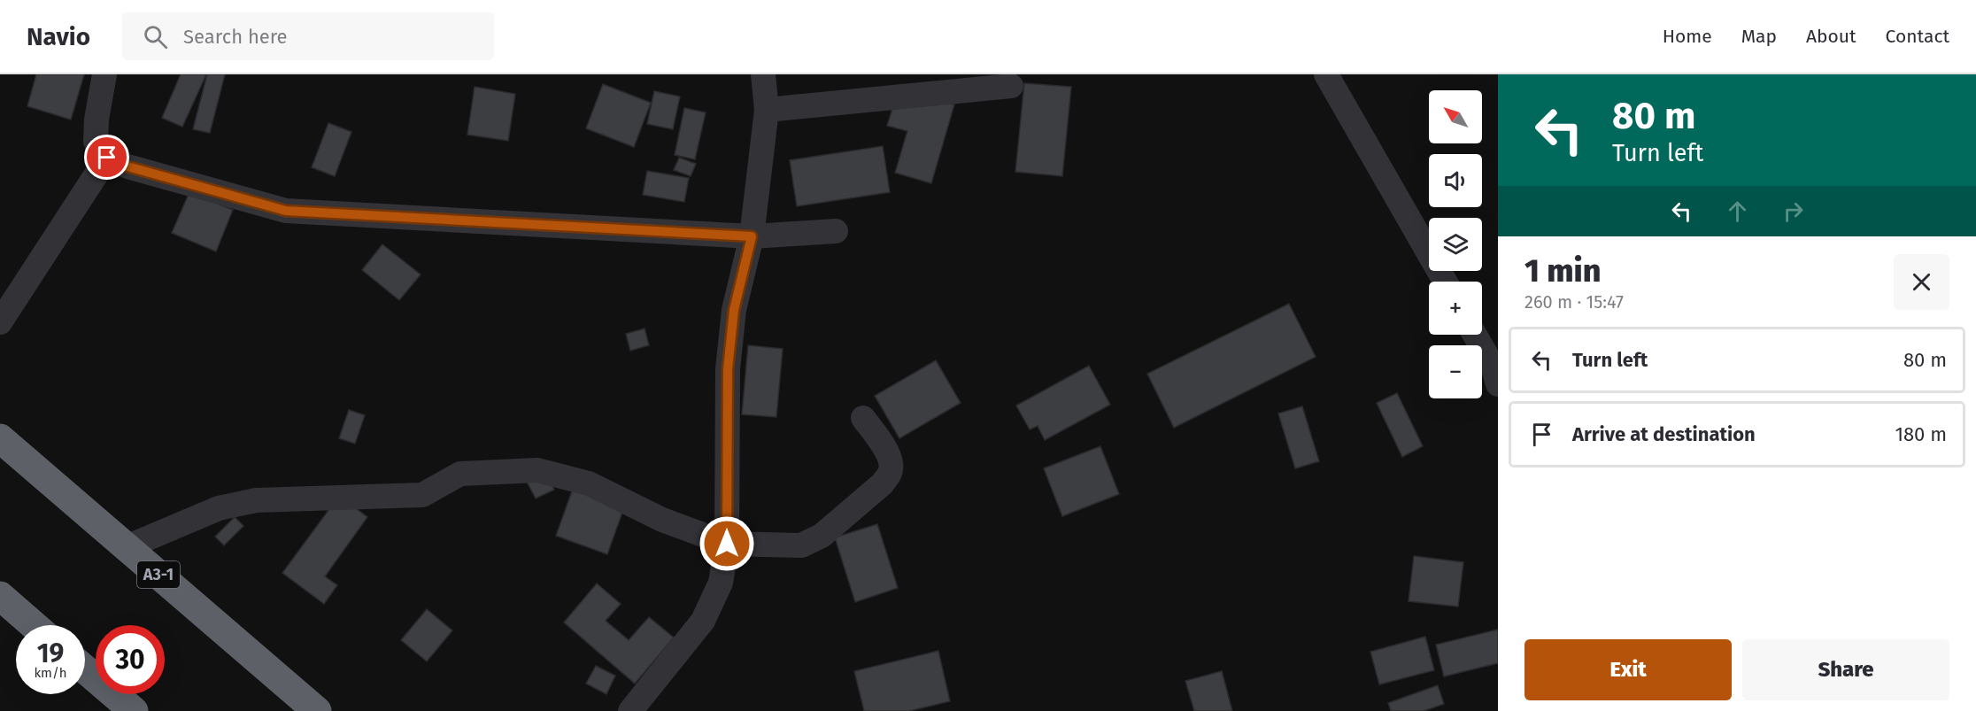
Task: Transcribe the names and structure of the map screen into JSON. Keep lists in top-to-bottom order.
{
  "streets": {
    "highway": ["A3-1"]
  },
  "north": "top left",
  "page": {
    "header": "Navio",
    "search": "Search here",
    "nav": [
      "Home",
      "Map",
      "About",
      "Contact"
    ],
    "turn": ["80 m", "Turn left"],
    "map_buttons": ["+", "−"],
    "heading": ["1 min", "260 m · 15:47"],
    "list": [
      {
        "name": "Turn left",
        "value": "80 m"
      },
      {
        "name": "Arrive at destination",
        "value": "180 m"
      }
    ],
    "speed": "19 km/h",
    "limit": "30",
    "buttons": ["Exit", "Share"]
  }
}
